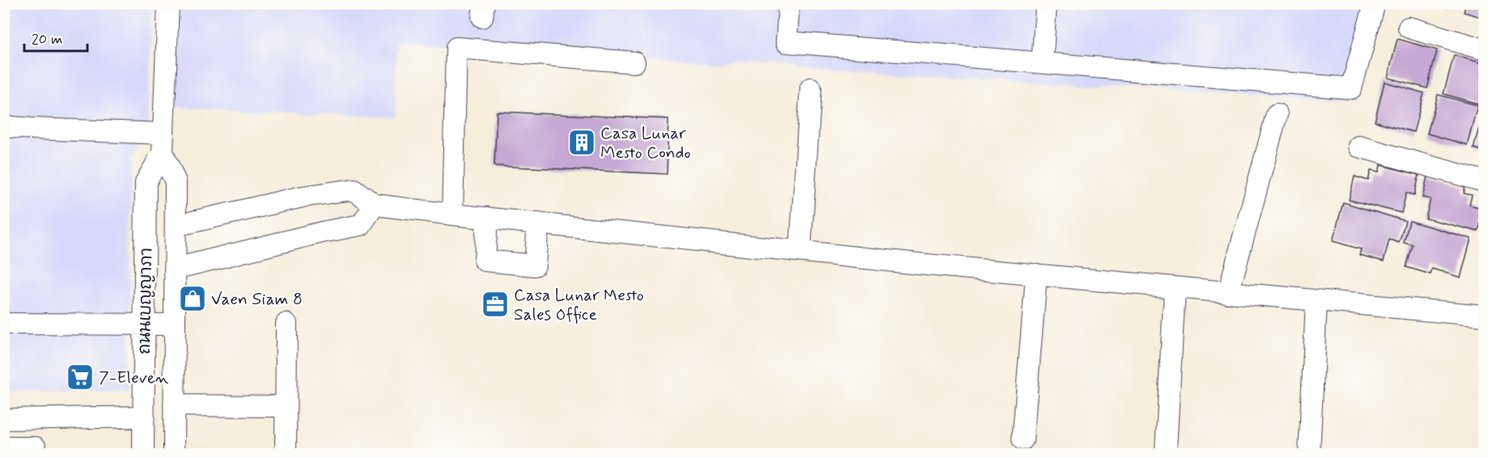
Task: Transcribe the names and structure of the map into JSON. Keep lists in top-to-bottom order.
{
  "streets": {
    "street": ["ถนนเบญญาภา"]
  },
  "places": {
    "building": ["Casa Lunar Mesto Condo"],
    "shop": ["Vaen Siam 8"],
    "office": ["Casa Lunar Mesto Sales Office"],
    "supermarket": ["7-Eleven"]
  },
  "scale_bar": "20 m"
}
